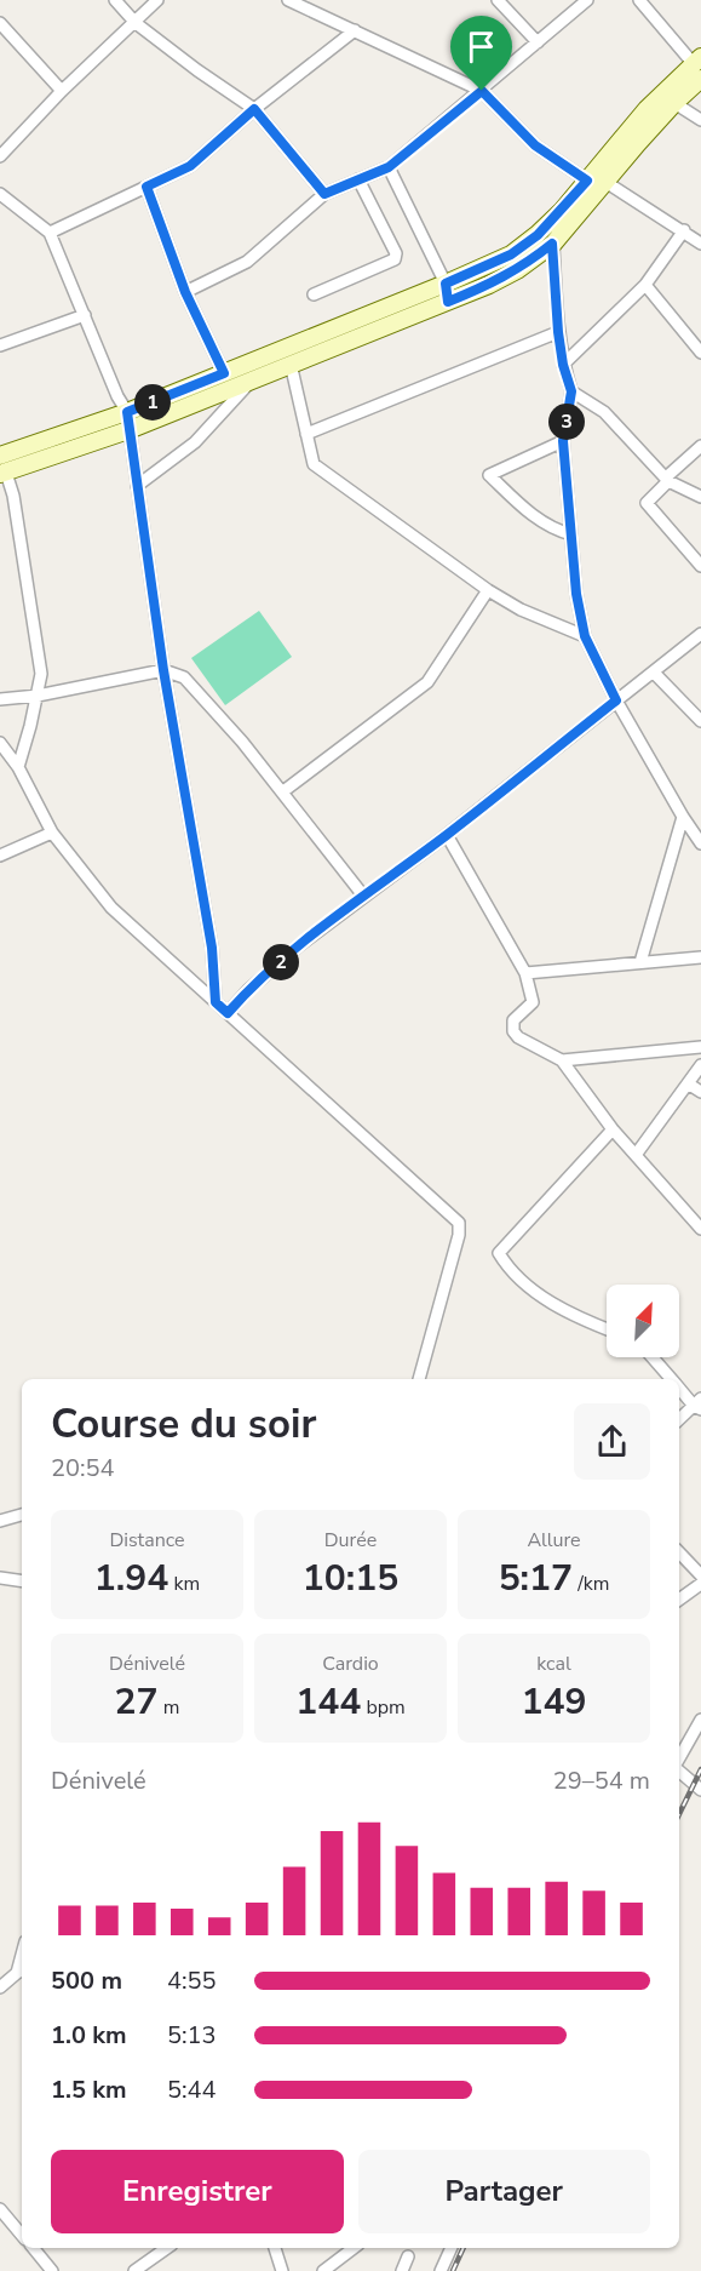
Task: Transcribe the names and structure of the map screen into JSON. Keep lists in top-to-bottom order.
{
  "north": "top right",
  "page": {
    "pins": ["1", "3", "2"],
    "heading": ["Course du soir", "20:54"],
    "stats": [
      ["Distance", "1.94 km"],
      ["Durée", "10:15"],
      ["Allure", "5:17 /km"],
      ["Dénivelé", "27 m"],
      ["Cardio", "144 bpm"],
      ["kcal", "149"]
    ],
    "chart": ["Dénivelé", "29–54 m"],
    "list": [
      {
        "name": "500 m",
        "note": "4:55"
      },
      {
        "name": "1.0 km",
        "note": "5:13"
      },
      {
        "name": "1.5 km",
        "note": "5:44"
      }
    ],
    "buttons": ["Enregistrer", "Partager"]
  }
}
